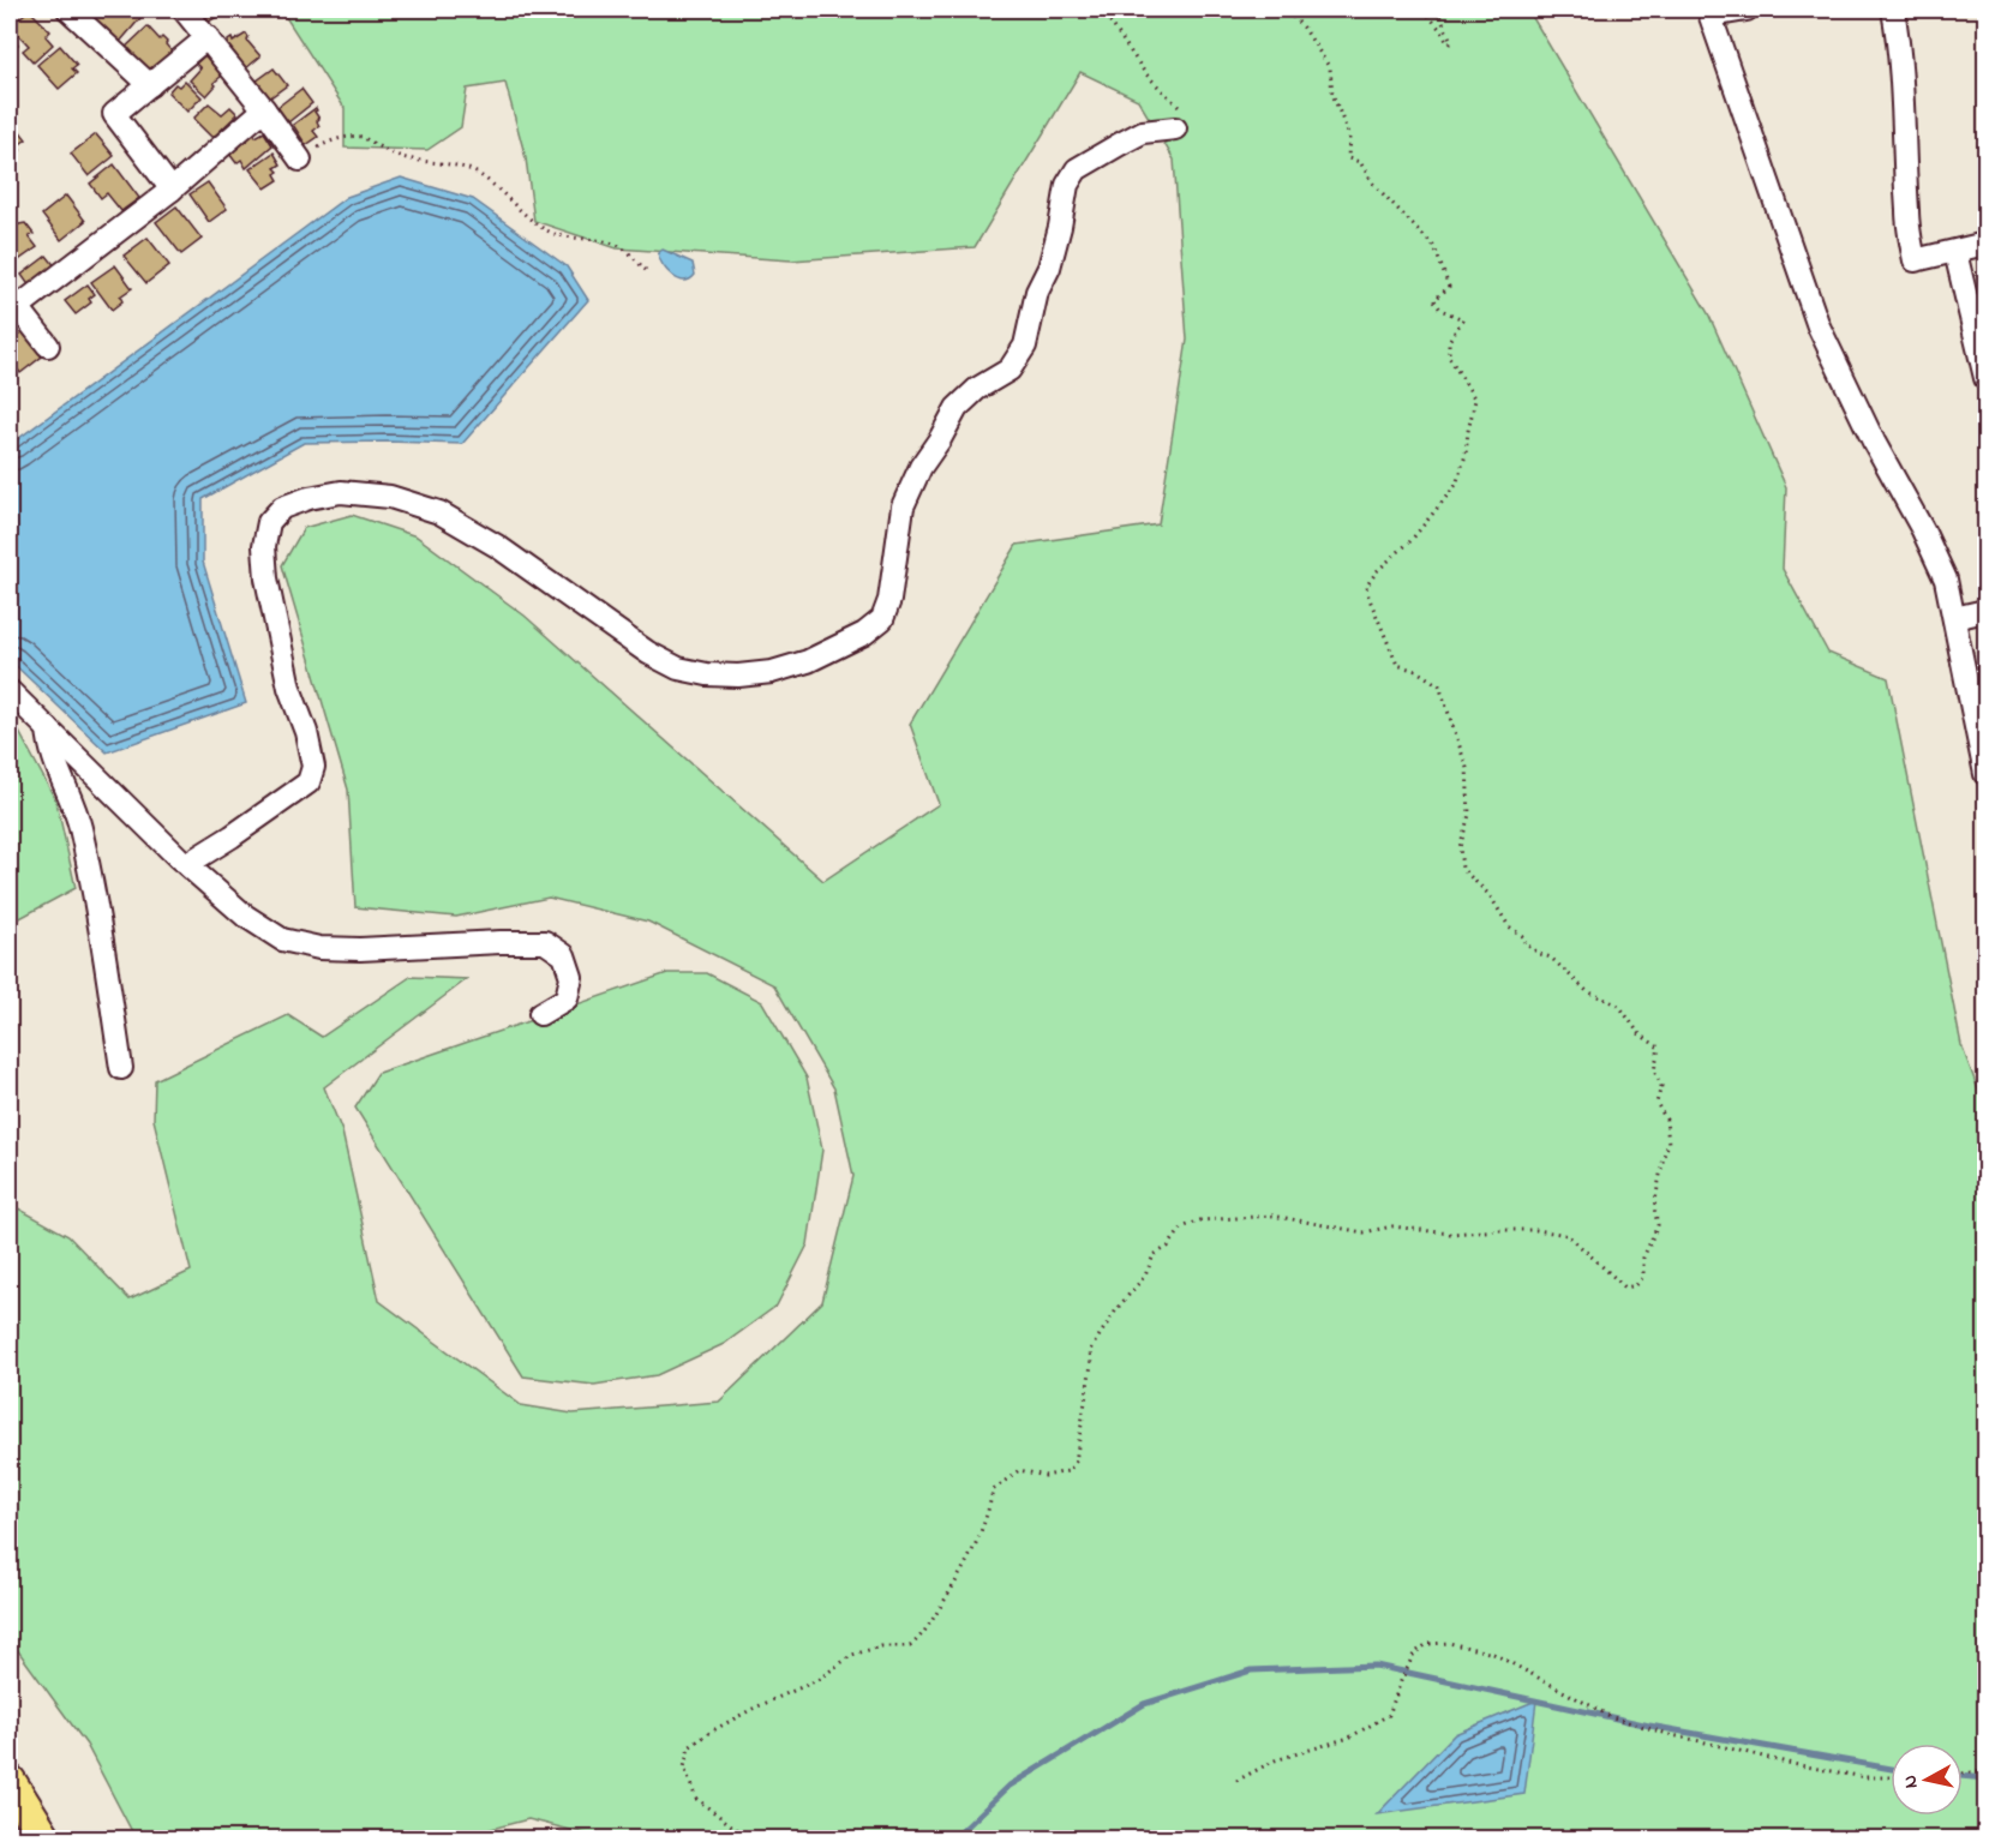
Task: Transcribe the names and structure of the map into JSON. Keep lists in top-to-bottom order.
{
  "north": "left"
}
